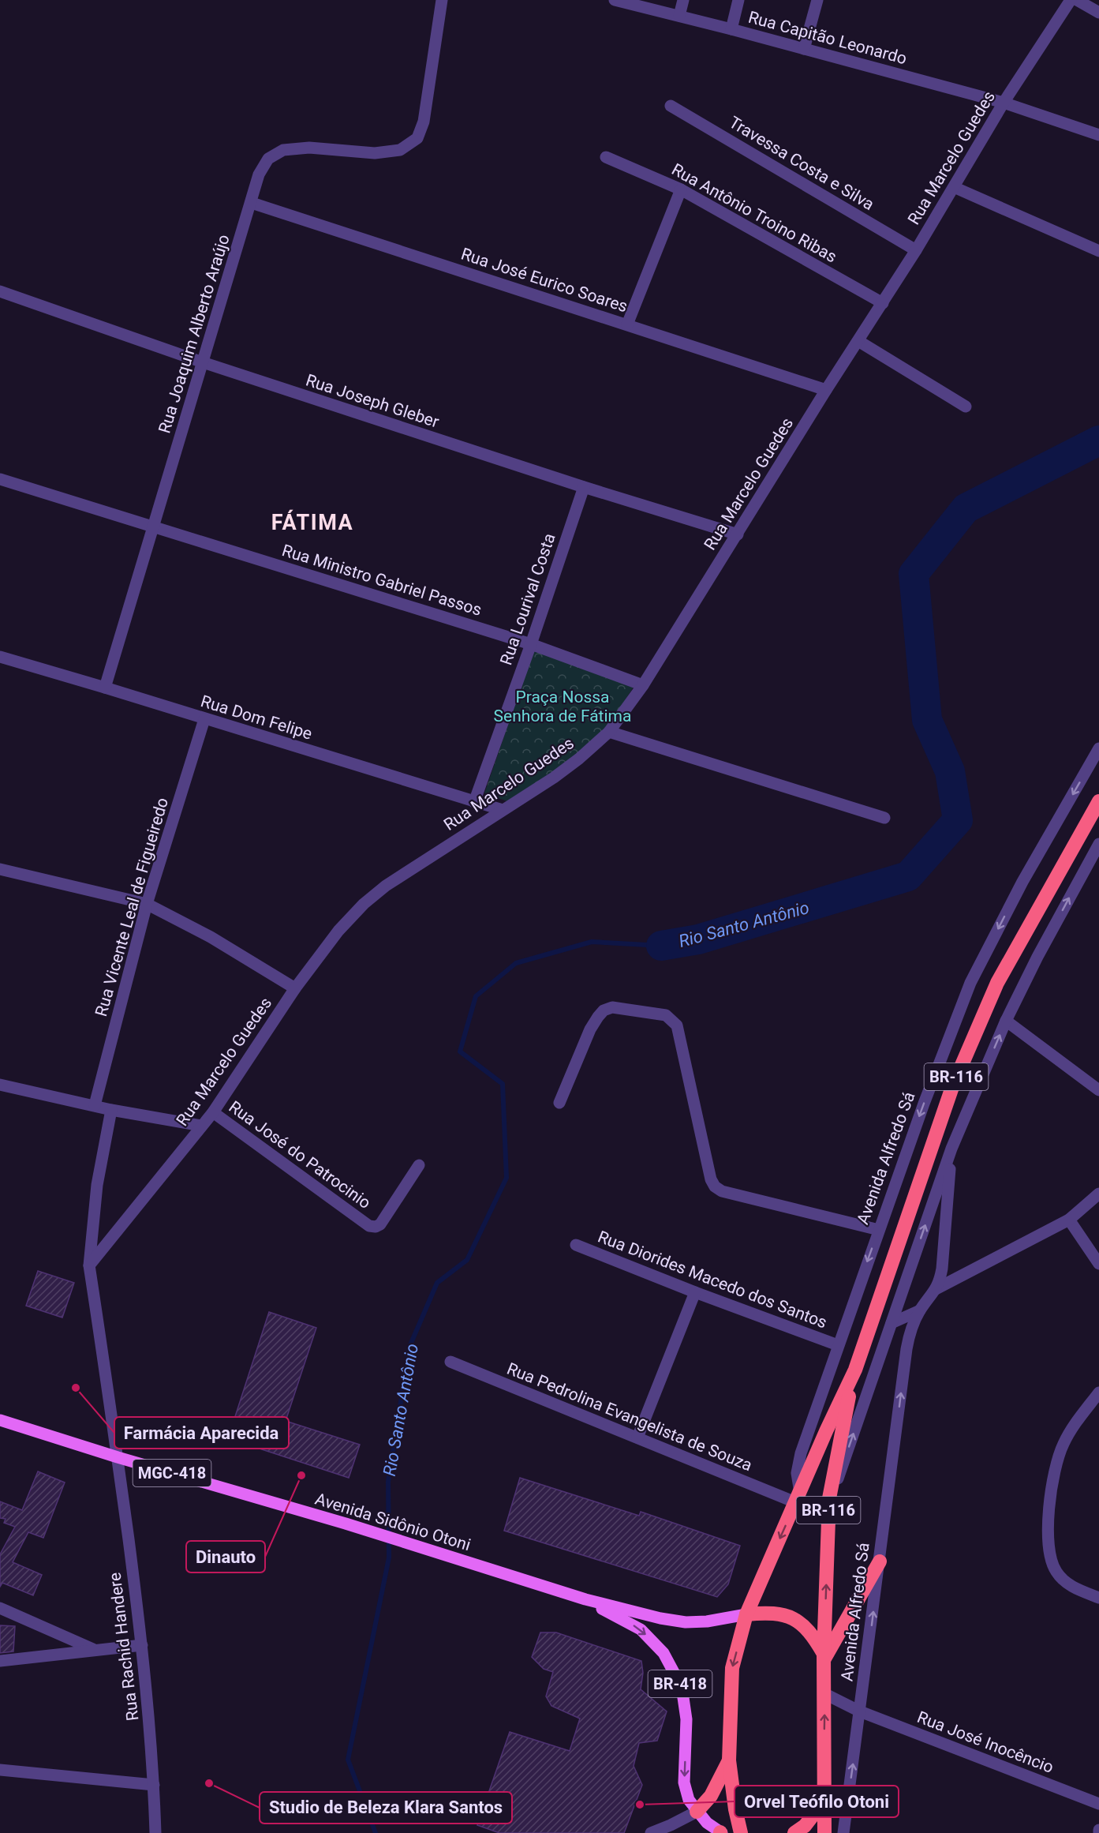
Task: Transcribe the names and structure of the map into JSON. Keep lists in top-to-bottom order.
{
  "streets": {
    "highway": ["BR-116", "Avenida Alfredo Sá"],
    "main road": ["MGC-418", "Avenida Sidônio Otoni", "BR-418"],
    "street": [
      "Rua Capitão Leonardo",
      "Rua Marcelo Guedes",
      "Travessa Costa e Silva",
      "Rua Antônio Troino Ribas",
      "Rua José Eurico Soares",
      "Rua Joaquim Alberto Araújo",
      "Rua Joseph Gleber",
      "Rua Ministro Gabriel Passos",
      "Rua Lourival Costa",
      "Rua Dom Felipe",
      "Rua Vicente Leal de Figueiredo",
      "Rua José do Patrocinio",
      "Rua Diorides Macedo dos Santos",
      "Rua Pedrolina Evangelista de Souza",
      "Rua Rachid Handere",
      "Rua José Inocêncio"
    ]
  },
  "crossings": [
    ["Rua Capitão Leonardo", "Rua Marcelo Guedes"],
    ["Rua Marcelo Guedes", "Travessa Costa e Silva"],
    ["Rua Marcelo Guedes", "Rua Antônio Troino Ribas"],
    ["Rua Marcelo Guedes", "Rua José Eurico Soares"],
    ["Rua Marcelo Guedes", "Rua Joseph Gleber"],
    ["Rua Marcelo Guedes", "Rua Ministro Gabriel Passos"],
    ["Rua Marcelo Guedes", "Rua Dom Felipe"],
    ["Rua Marcelo Guedes", "Rua José do Patrocinio"],
    ["Rua José Eurico Soares", "Rua Joaquim Alberto Araújo"],
    ["Rua Joaquim Alberto Araújo", "Rua Joseph Gleber"],
    ["Rua Joaquim Alberto Araújo", "Rua Ministro Gabriel Passos"],
    ["Rua Joaquim Alberto Araújo", "Rua Dom Felipe"],
    ["Rua Joseph Gleber", "Rua Lourival Costa"],
    ["Rua Ministro Gabriel Passos", "Rua Lourival Costa"],
    ["Rua Lourival Costa", "Rua Dom Felipe"],
    ["Rua Dom Felipe", "Rua Vicente Leal de Figueiredo"],
    ["BR-116", "Avenida Alfredo Sá"],
    ["BR-116", "Rua Pedrolina Evangelista de Souza"],
    ["BR-116", "BR-418"],
    ["Avenida Alfredo Sá", "Rua Diorides Macedo dos Santos"],
    ["Avenida Alfredo Sá", "Rua Pedrolina Evangelista de Souza"],
    ["Avenida Alfredo Sá", "Rua José Inocêncio"],
    ["Avenida Sidônio Otoni", "Rua Rachid Handere"],
    ["Avenida Sidônio Otoni", "BR-418"]
  ],
  "districts": ["FÁTIMA"],
  "water": ["Rio Santo Antônio"],
  "parks": ["Praça Nossa Senhora de Fátima"],
  "places": [
    "Farmácia Aparecida",
    "Dinauto",
    "Studio de Beleza Klara Santos",
    "Orvel Teófilo Otoni"
  ]
}
